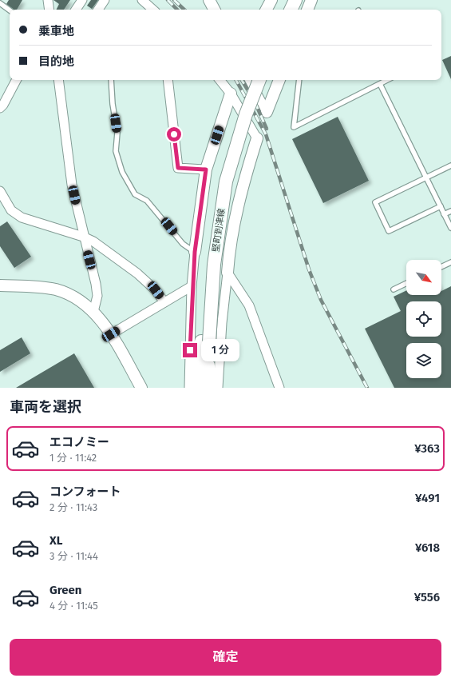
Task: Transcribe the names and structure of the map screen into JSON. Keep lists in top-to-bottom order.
{
  "streets": {
    "main road": ["堅町到津線"]
  },
  "north": "bottom right",
  "page": {
    "banner": ["乗車地", "目的地"],
    "bubble": "1 分",
    "heading": "車両を選択",
    "list": [
      {
        "name": "エコノミー",
        "note": "1 分 · 11:42",
        "value": "¥363"
      },
      {
        "name": "コンフォート",
        "note": "2 分 · 11:43",
        "value": "¥491"
      },
      {
        "name": "XL",
        "note": "3 分 · 11:44",
        "value": "¥618"
      },
      {
        "name": "Green",
        "note": "4 分 · 11:45",
        "value": "¥556"
      }
    ],
    "buttons": "確定"
  }
}
